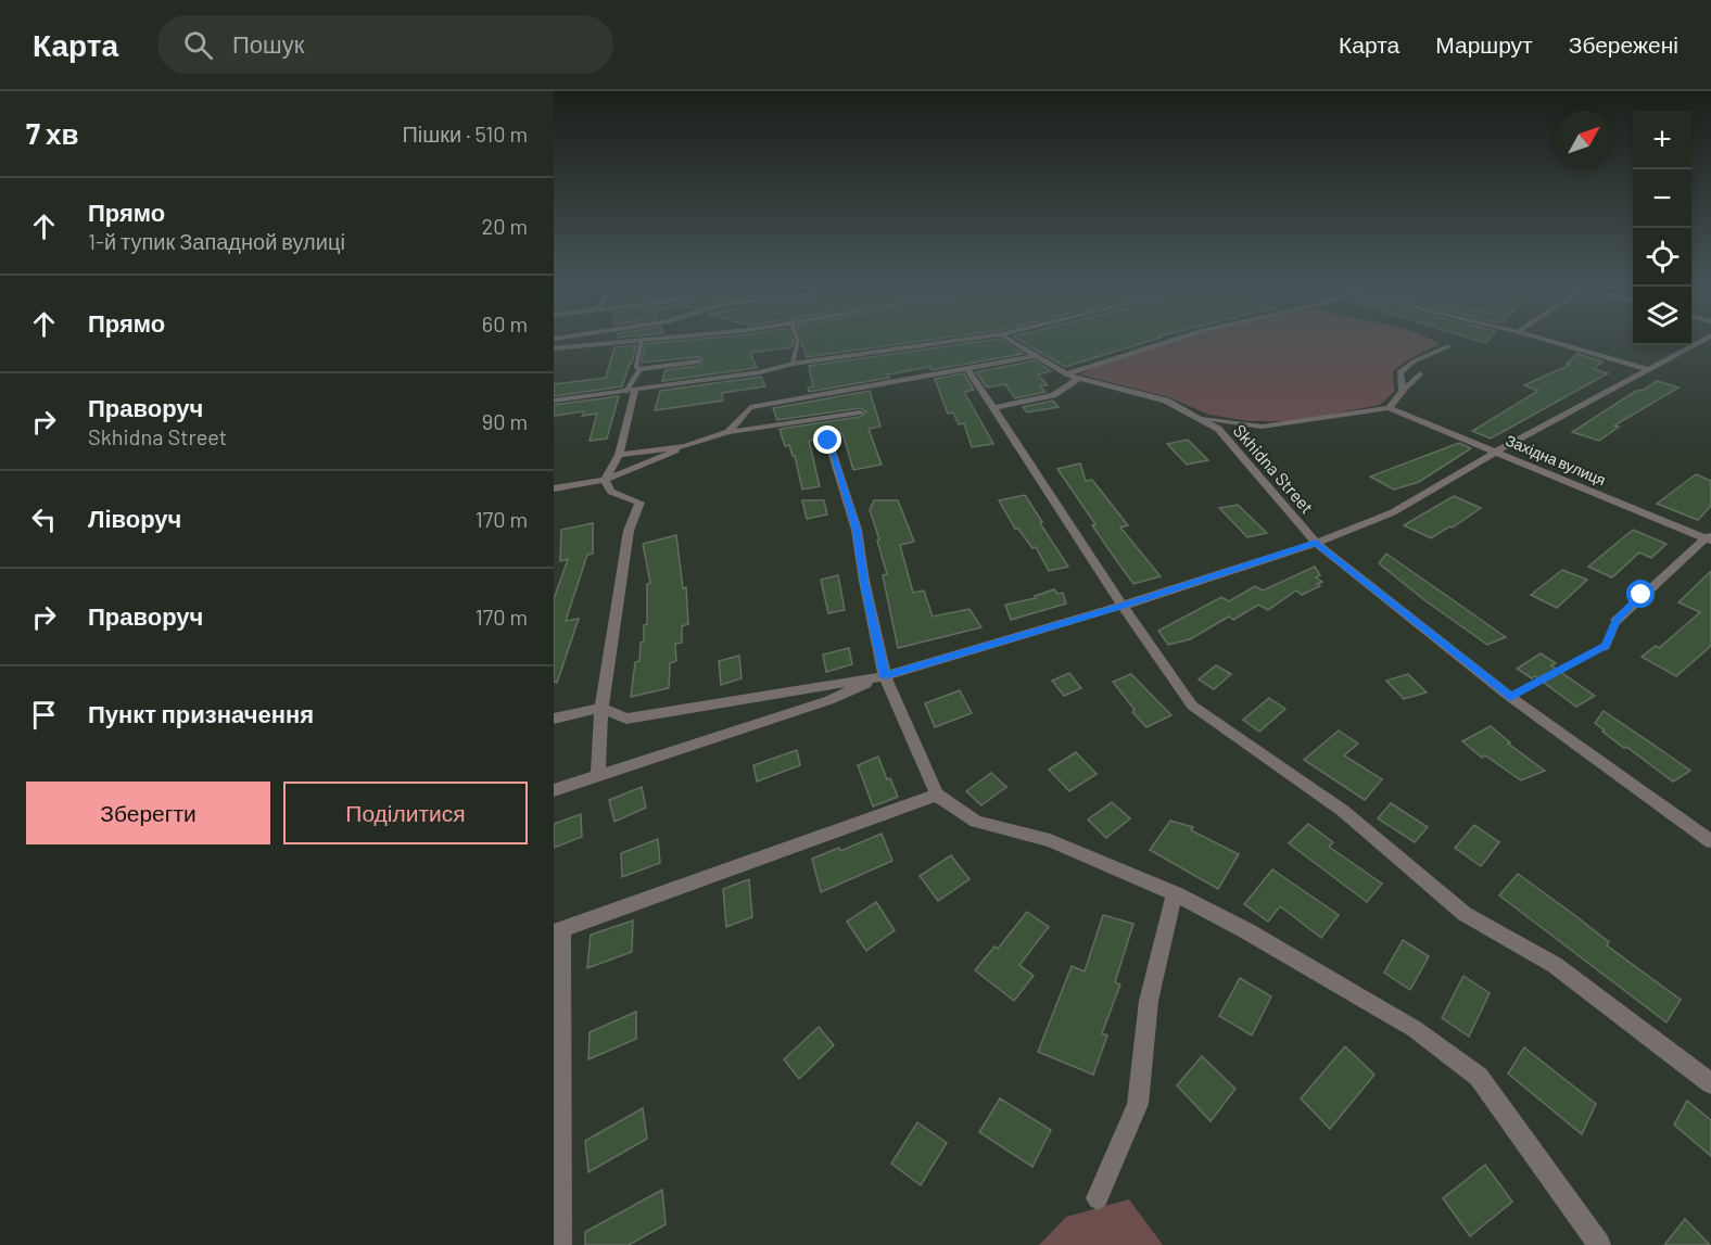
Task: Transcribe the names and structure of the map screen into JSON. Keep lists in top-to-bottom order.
{
  "streets": {
    "street": ["Західна вулиця", "Skhidna Street"]
  },
  "crossings": [
    ["Західна вулиця", "Skhidna Street"]
  ],
  "north": "top right",
  "page": {
    "header": "Карта",
    "search": "Пошук",
    "nav": ["Карта", "Маршрут", "Збережені"],
    "heading": ["7 хв", "Пішки · 510 m"],
    "map_buttons": ["+", "−"],
    "list": [
      ["Прямо", "1-й тупик Западной вулиці", "20 m"],
      ["Прямо", "60 m"],
      ["Праворуч", "Skhidna Street", "90 m"],
      ["Ліворуч", "170 m"],
      ["Праворуч", "170 m"],
      "Пункт призначення"
    ],
    "buttons": ["Зберегти", "Поділитися"]
  }
}
